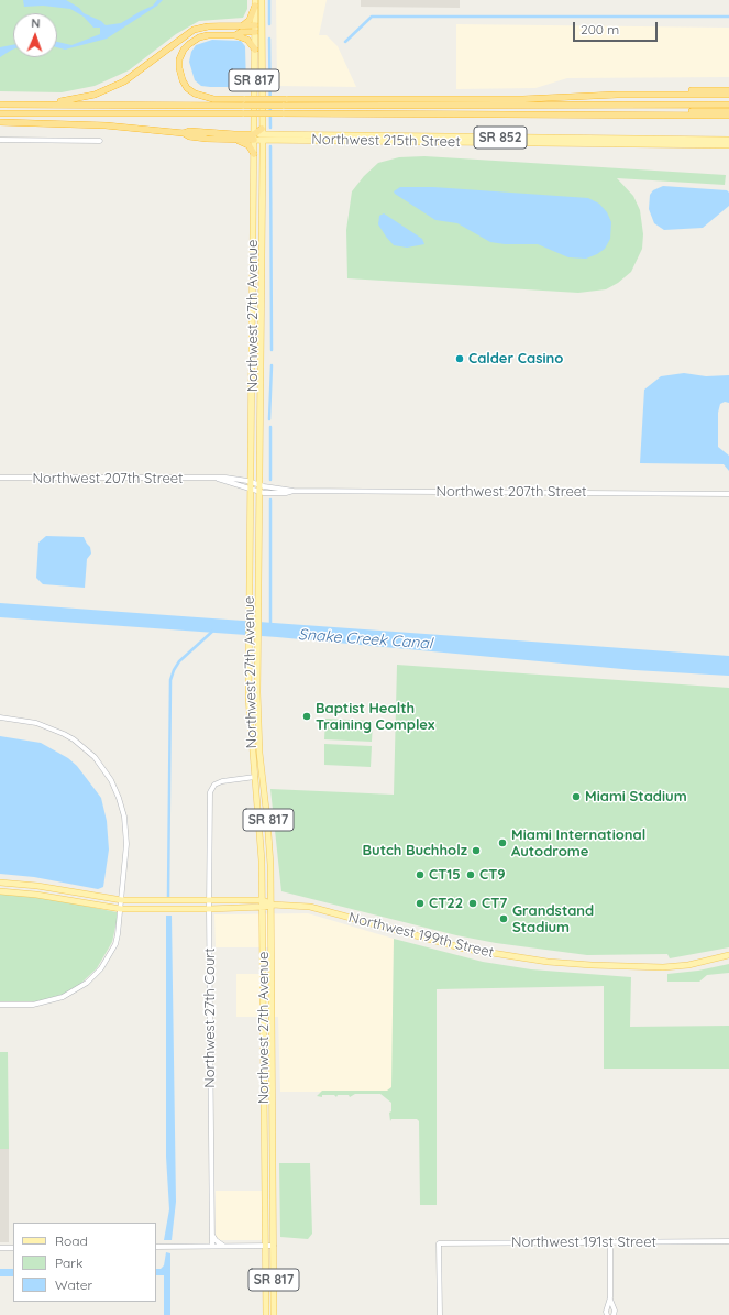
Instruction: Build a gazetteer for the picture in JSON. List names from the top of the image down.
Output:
{
  "streets": {
    "main road": [
      "SR 817",
      "SR 852",
      "Northwest 215th Street",
      "Northwest 27th Avenue",
      "Northwest 199th Street"
    ],
    "street": ["Northwest 207th Street", "Northwest 27th Court", "Northwest 191st Street"]
  },
  "crossings": [
    ["SR 817", "Northwest 215th Street"],
    ["SR 817", "Northwest 27th Avenue"],
    ["Northwest 215th Street", "Northwest 27th Avenue"],
    ["Northwest 27th Avenue", "Northwest 207th Street"],
    ["Northwest 27th Avenue", "Northwest 199th Street"],
    ["Northwest 27th Avenue", "Northwest 27th Court"],
    ["Northwest 199th Street", "Northwest 27th Court"]
  ],
  "water": ["Snake Creek Canal"],
  "places": [
    "Calder Casino",
    "Baptist Health Training Complex",
    "Miami Stadium",
    "Miami International Autodrome",
    "Butch Buchholz",
    "CT15",
    "CT9",
    "CT22",
    "CT7",
    "Grandstand Stadium"
  ],
  "legend": ["Road", "Park", "Water"],
  "scale_bar": "200 m",
  "north": "top"
}
